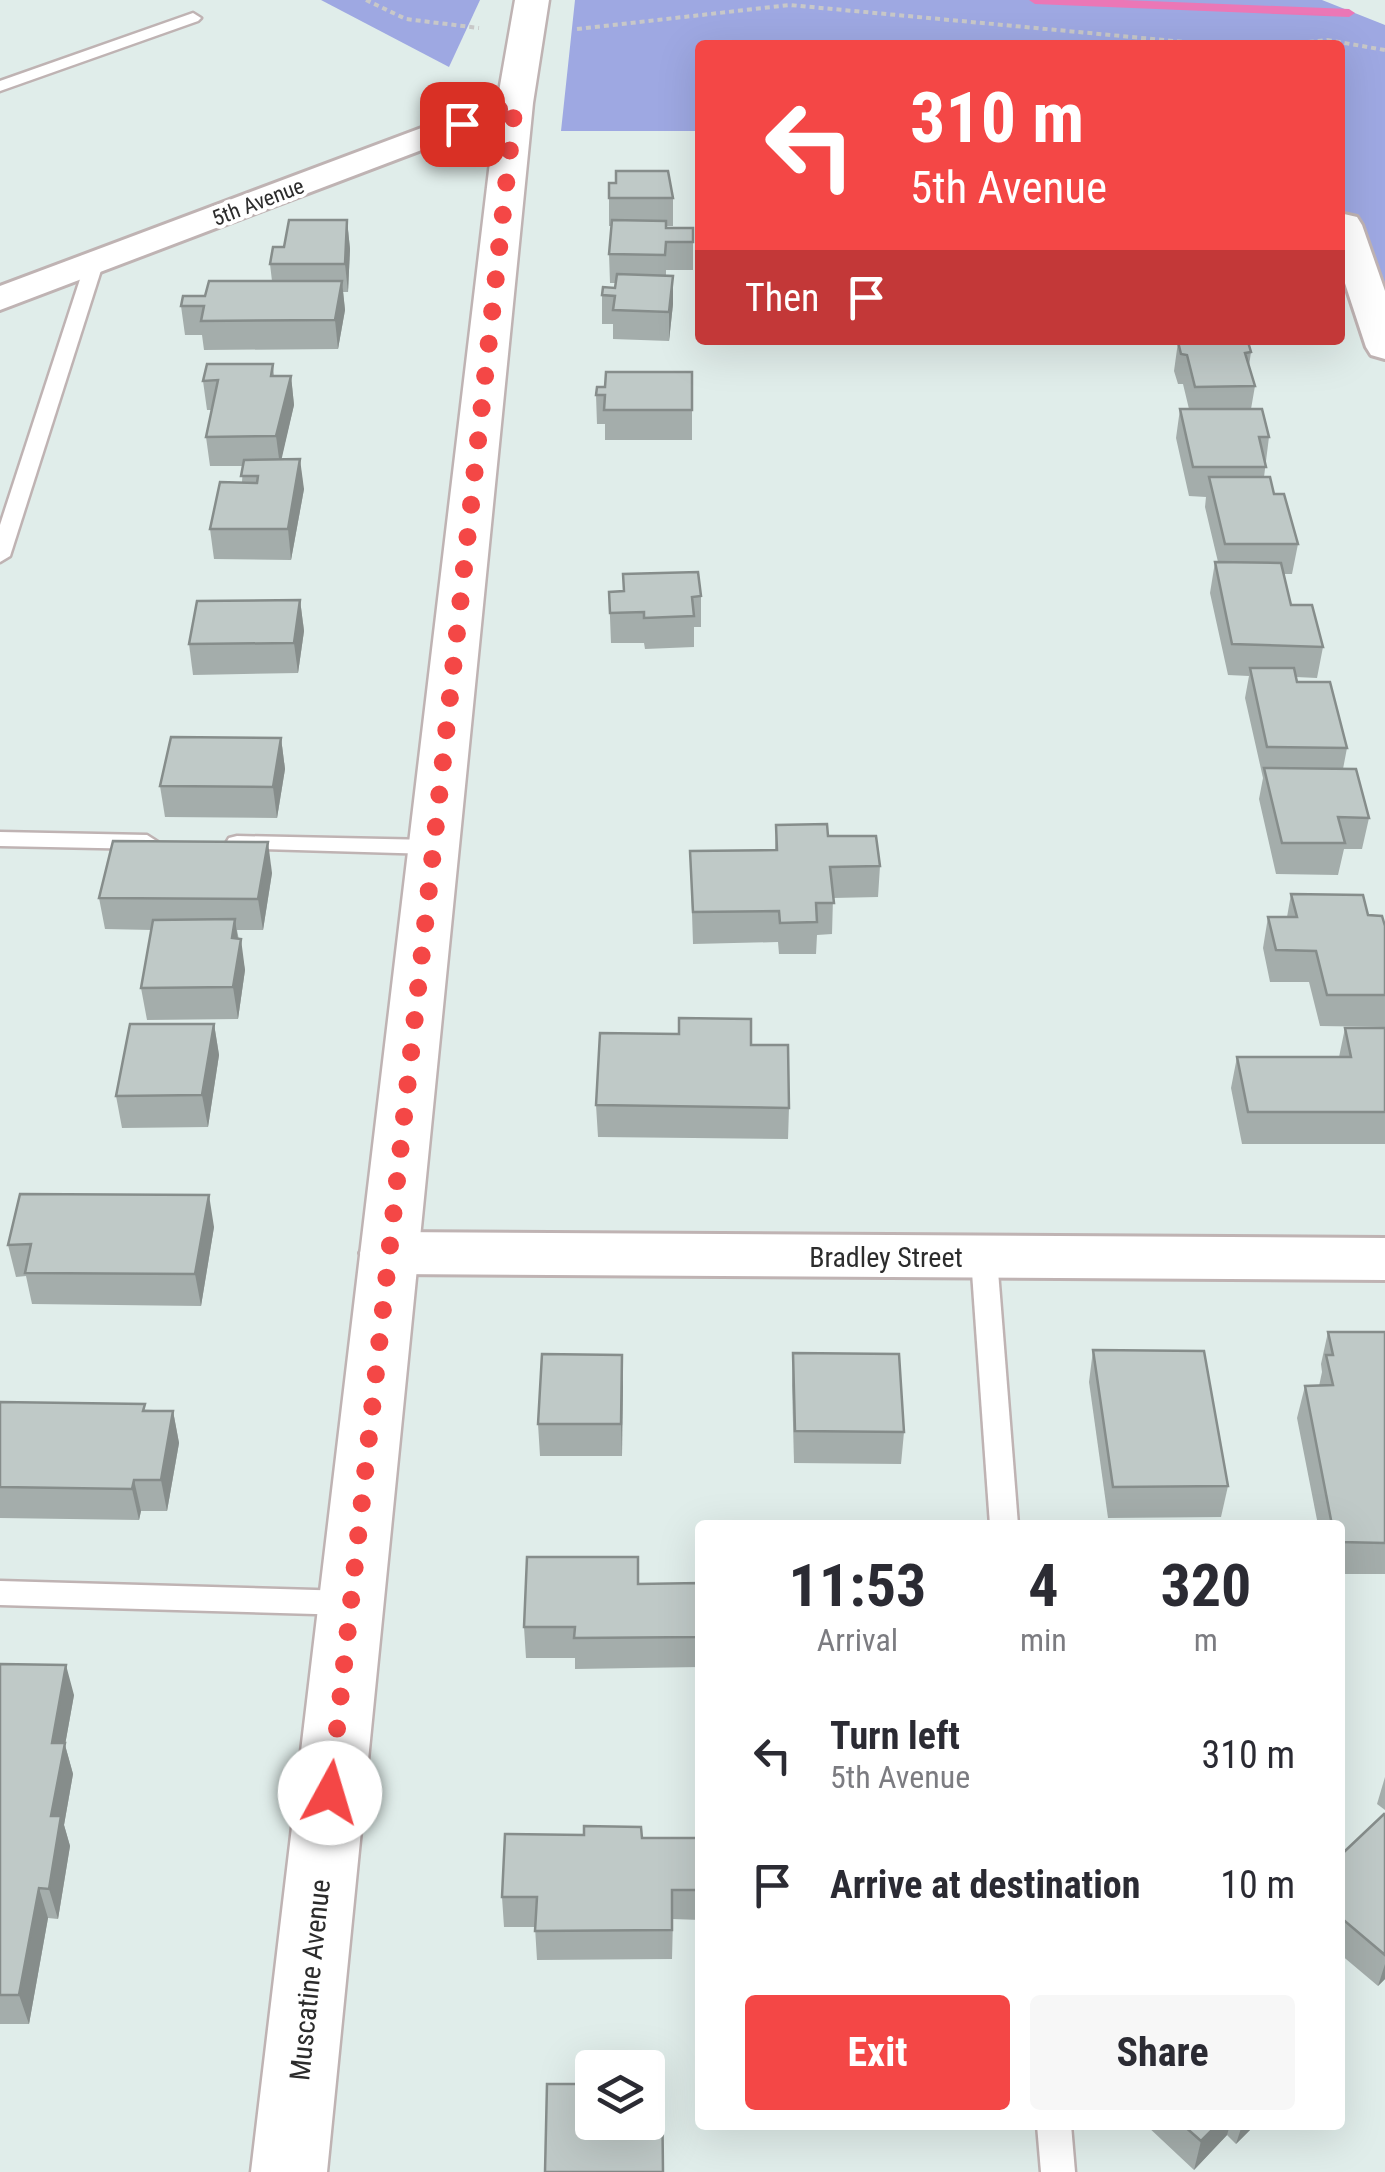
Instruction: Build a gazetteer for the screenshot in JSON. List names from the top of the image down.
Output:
{
  "streets": {
    "main road": ["Muscatine Avenue"],
    "street": ["5th Avenue", "Bradley Street"]
  },
  "crossings": [
    ["5th Avenue", "Muscatine Avenue"],
    ["Bradley Street", "Muscatine Avenue"]
  ],
  "page": {
    "turn": ["310 m", "5th Avenue"],
    "then": "Then",
    "eta": [
      "11:53",
      "Arrival",
      "4",
      "min",
      "320",
      "m"
    ],
    "list": [
      {
        "name": "Turn left",
        "note": "5th Avenue",
        "value": "310 m"
      },
      {
        "name": "Arrive at destination",
        "value": "10 m"
      }
    ],
    "buttons": ["Exit", "Share"]
  }
}
